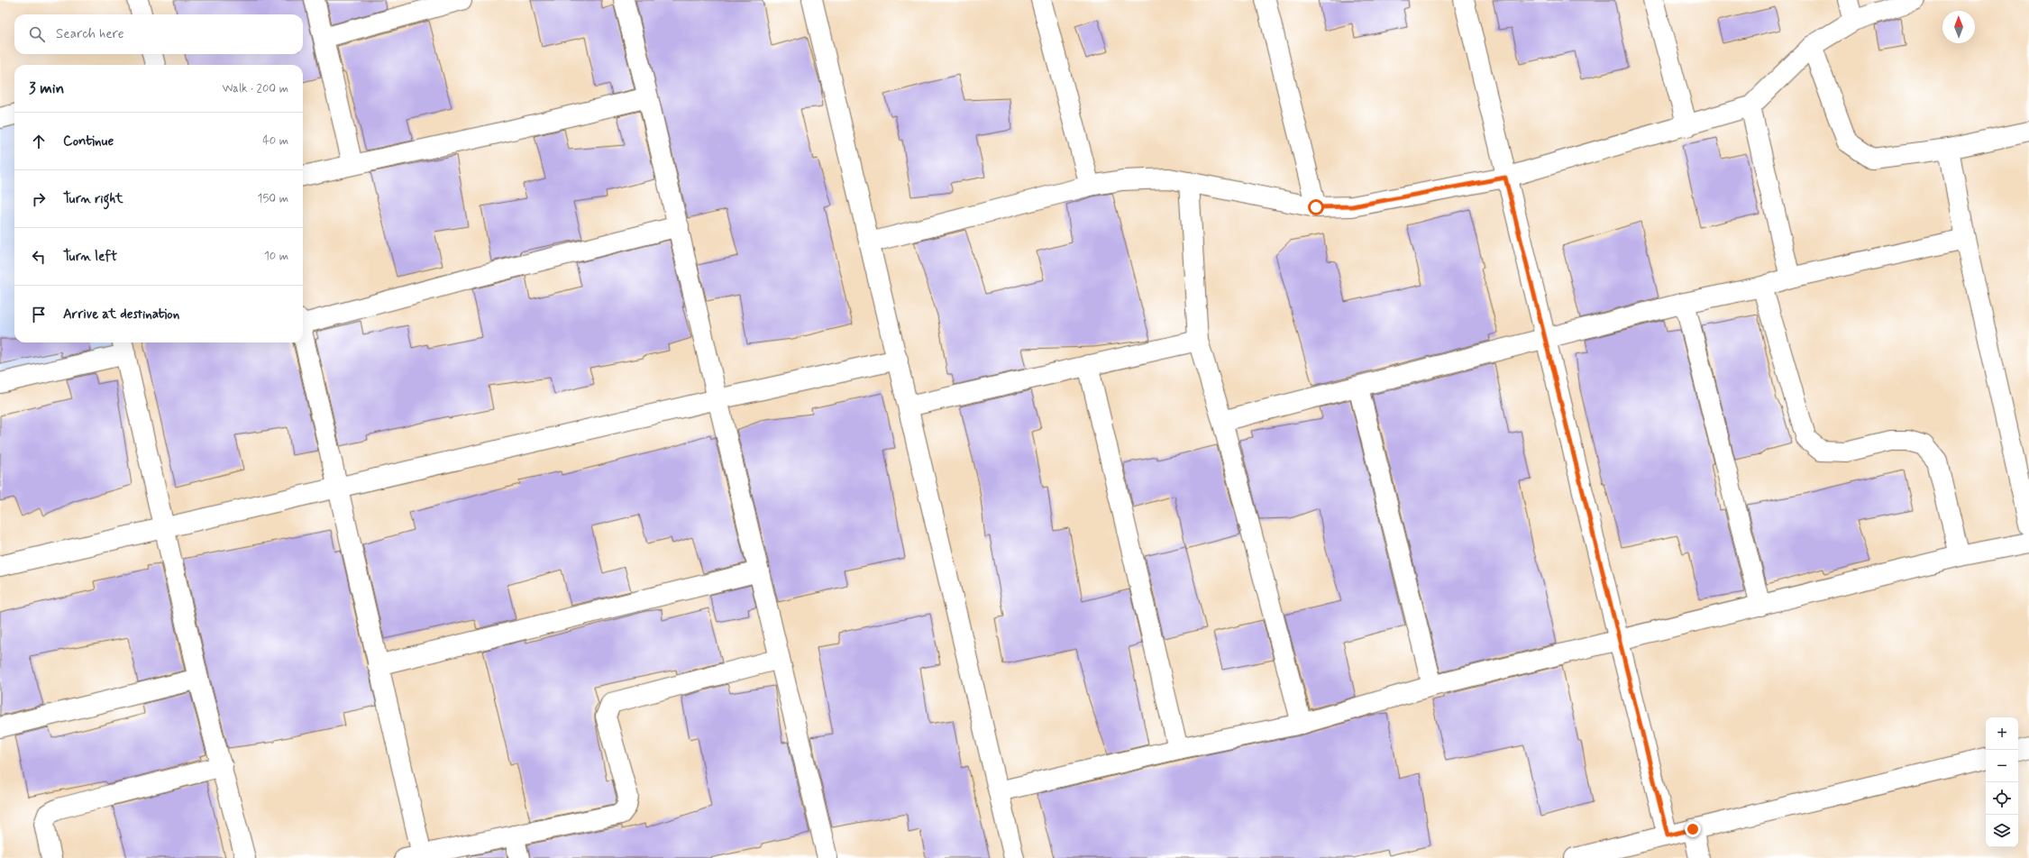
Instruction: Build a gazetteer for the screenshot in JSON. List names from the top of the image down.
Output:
{
  "north": "top",
  "page": {
    "search": "Search here",
    "heading": ["3 min", "Walk · 200 m"],
    "list": [
      ["Continue", "40 m"],
      ["Turn right", "150 m"],
      ["Turn left", "10 m"],
      "Arrive at destination"
    ],
    "map_buttons": ["+", "−"]
  }
}
